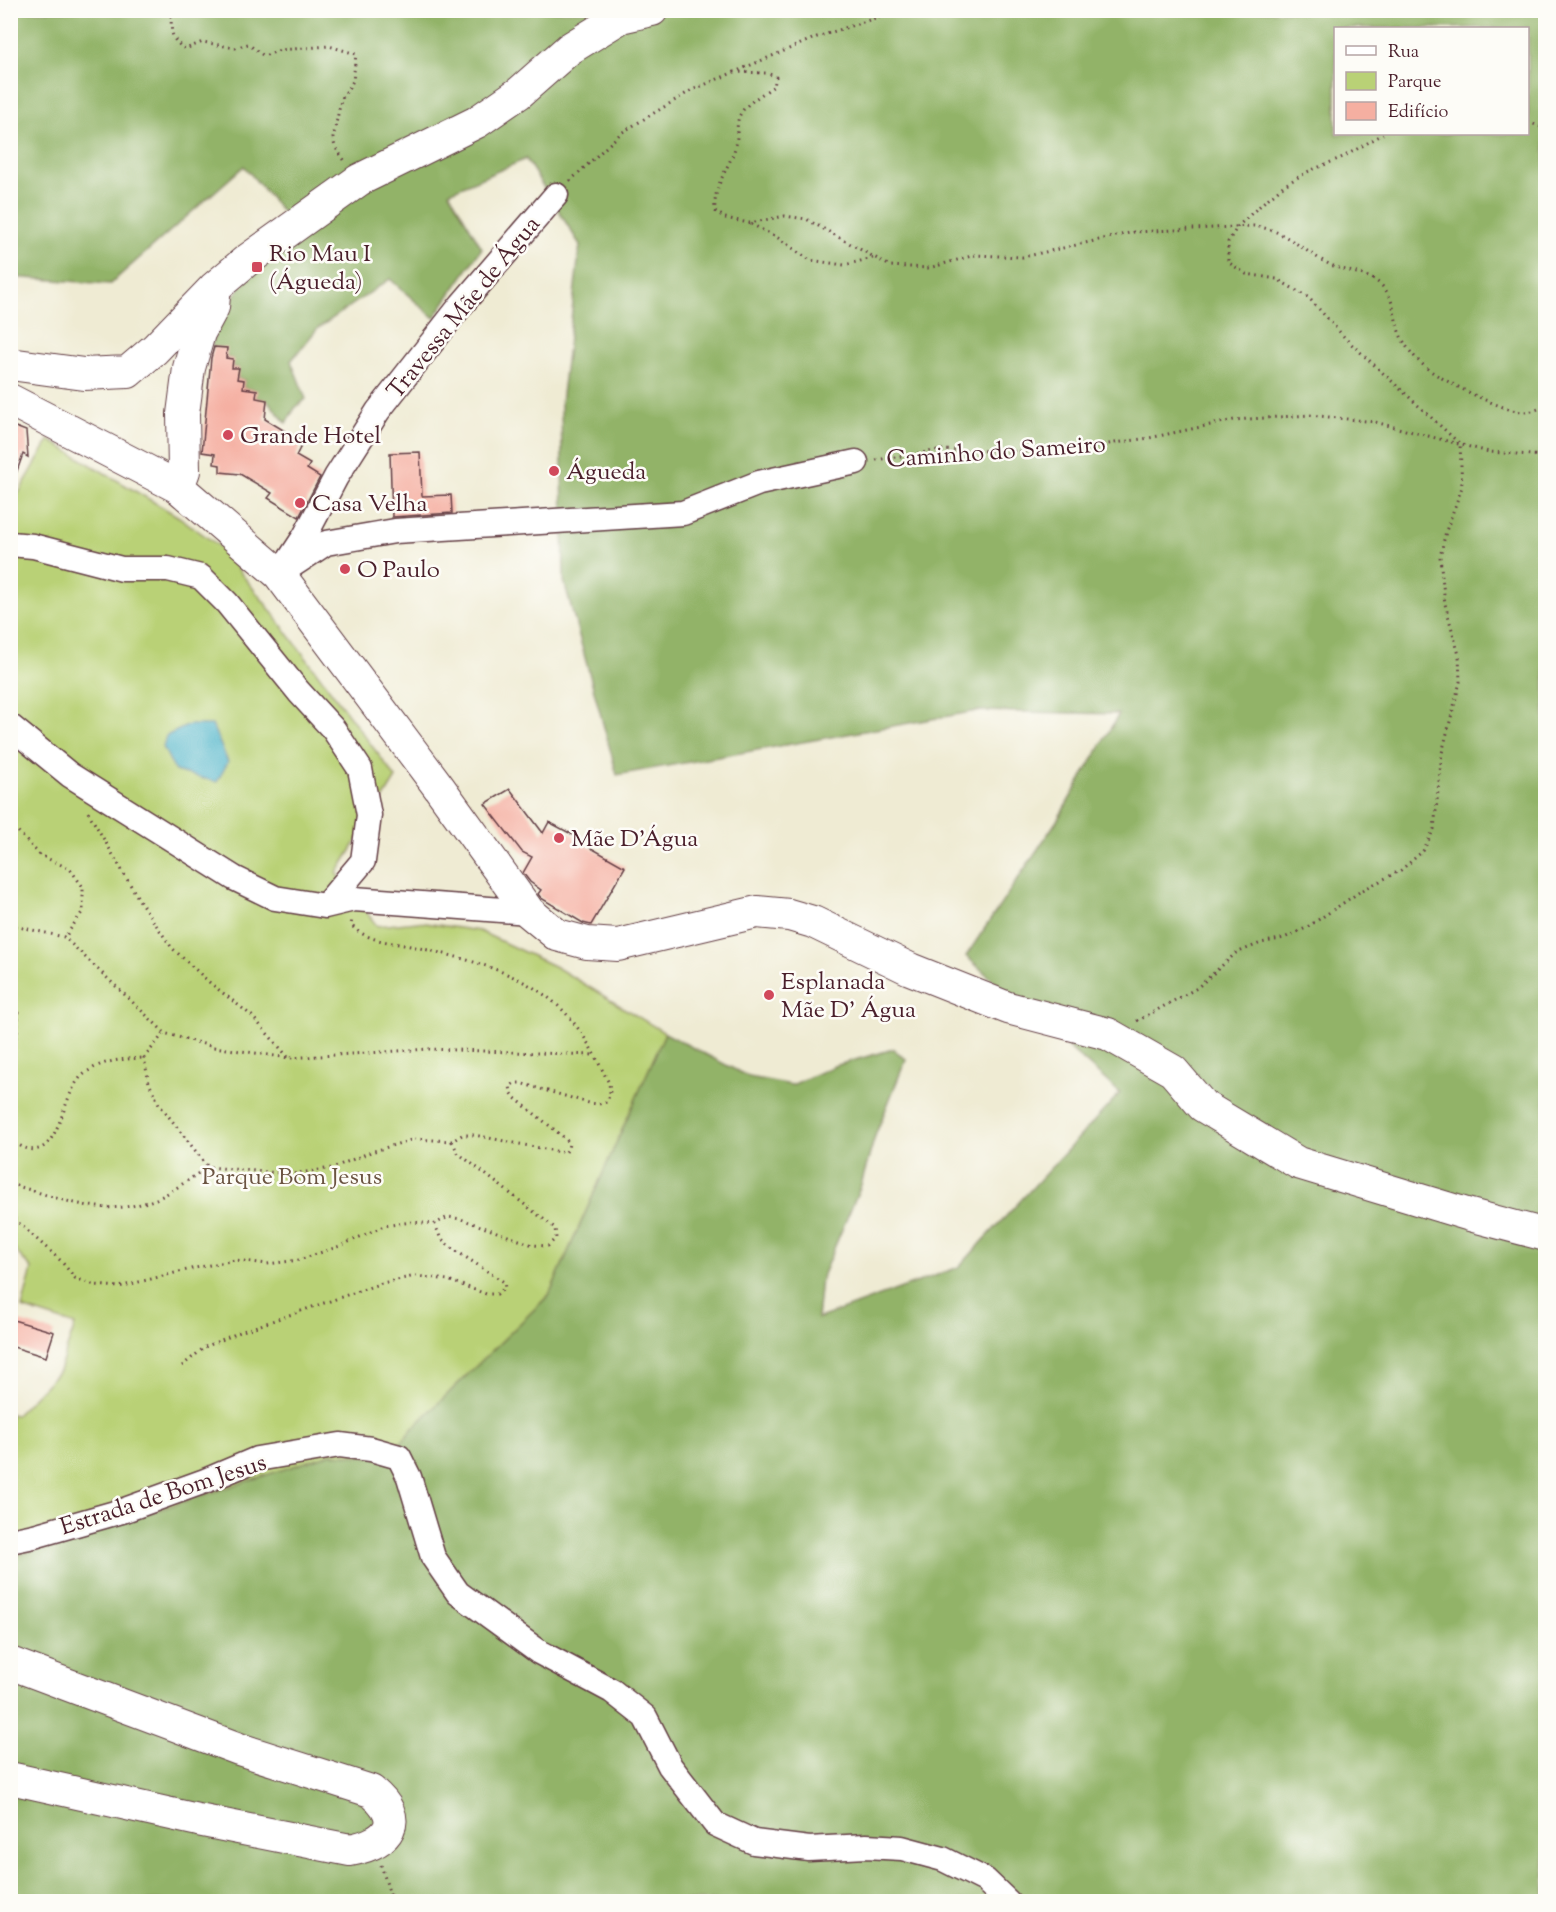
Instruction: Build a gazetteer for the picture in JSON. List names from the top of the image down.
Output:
{
  "streets": {
    "street": ["Travessa Mãe de Água", "Caminho do Sameiro", "Estrada de Bom Jesus"]
  },
  "crossings": [
    ["Travessa Mãe de Água", "Caminho do Sameiro"]
  ],
  "parks": ["Parque Bom Jesus"],
  "places": {
    "transit": ["Rio Mau I (Águeda)"],
    "other": [
      "Grande Hotel",
      "Águeda",
      "Casa Velha",
      "O Paulo",
      "Mãe D'Água",
      "Esplanada Mãe D' Água"
    ]
  },
  "legend": ["Rua", "Parque", "Edifício"]
}
